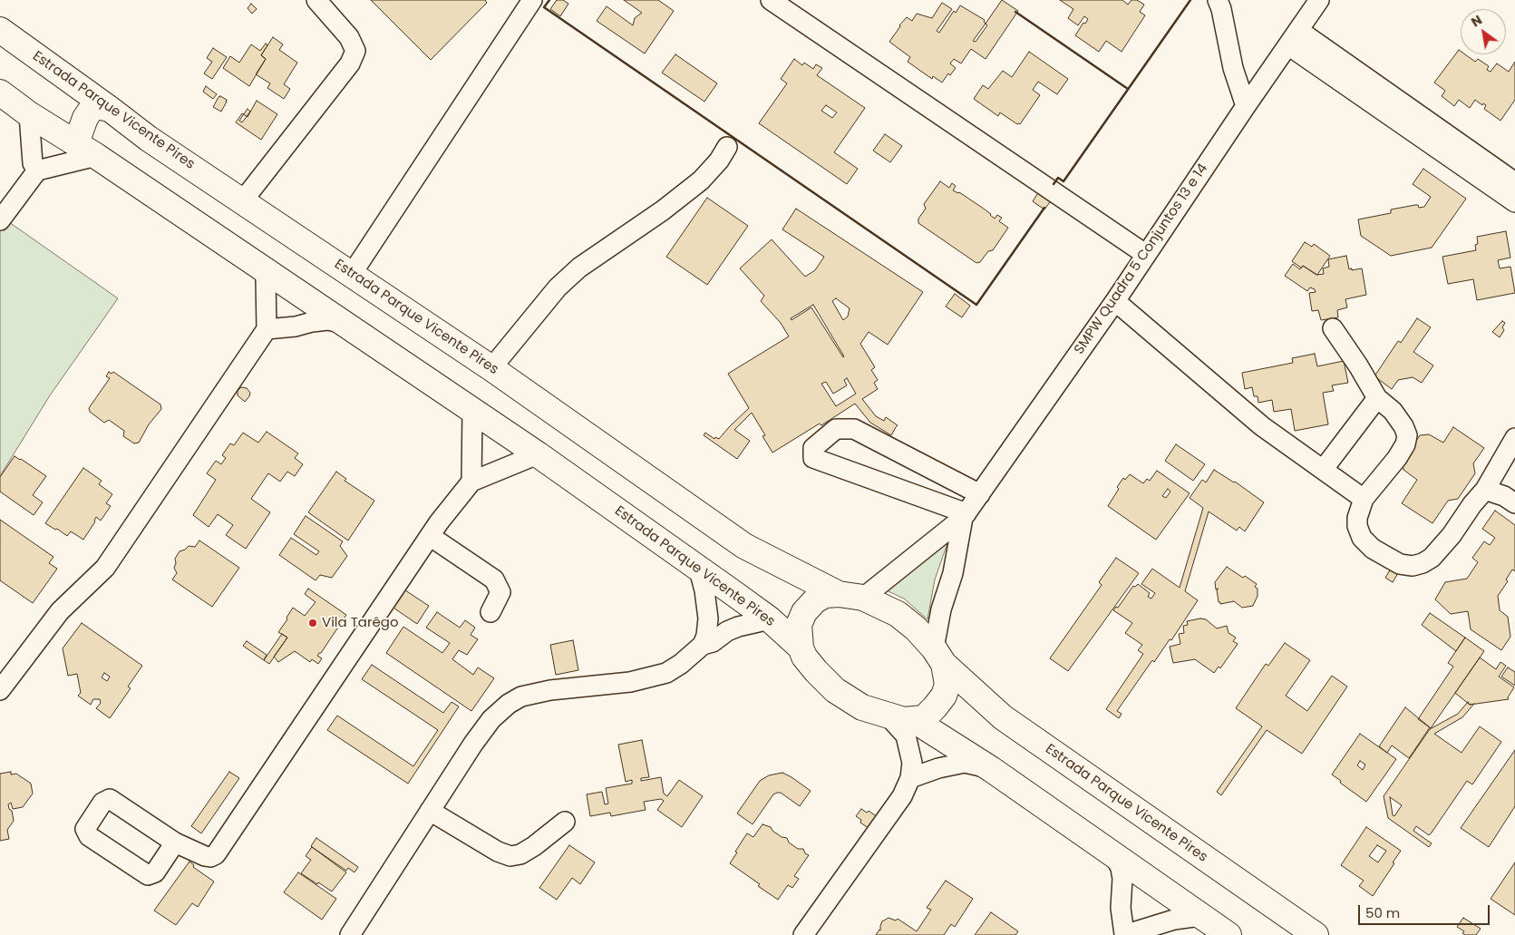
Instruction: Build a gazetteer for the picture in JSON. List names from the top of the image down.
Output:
{
  "streets": {
    "main road": ["Estrada Parque Vicente Pires"],
    "street": ["SMPW Quadra 5 Conjuntos 13 e 14"]
  },
  "crossings": [
    ["Estrada Parque Vicente Pires", "SMPW Quadra 5 Conjuntos 13 e 14"]
  ],
  "places": ["Vila Tarêgo"],
  "scale_bar": "50 m",
  "north": "top left"
}
